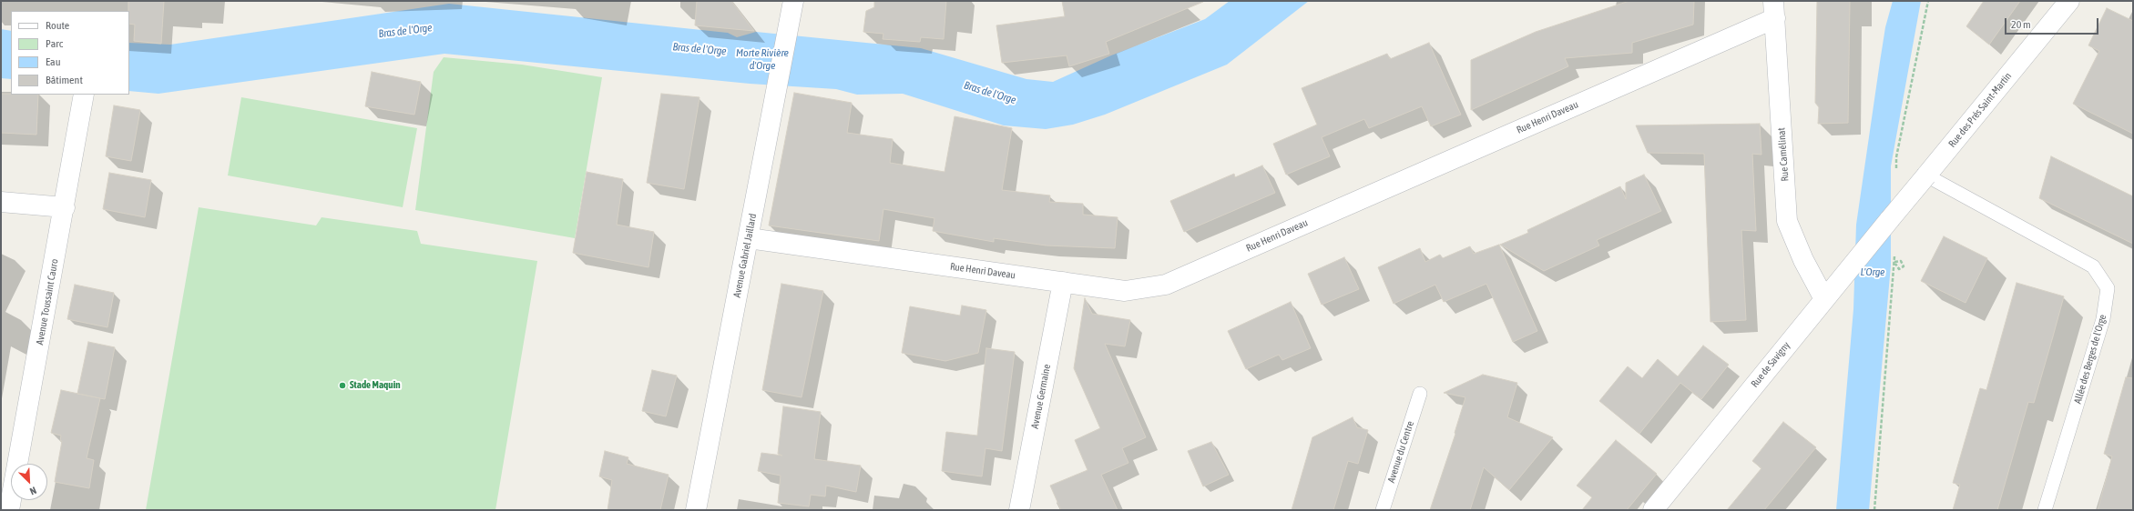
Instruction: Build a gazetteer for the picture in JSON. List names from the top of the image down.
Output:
{
  "streets": {
    "street": [
      "Rue des Prés Saint-Martin",
      "Rue Henri Daveau",
      "Rue Camélinat",
      "Avenue Gabriel Jaillard",
      "Avenue Toussaint Cauro",
      "Rue de Savigny",
      "Avenue Germaine"
    ],
    "lane": ["Allée des Berges de l'Orge", "Avenue du Centre"]
  },
  "crossings": [
    ["Rue des Prés Saint-Martin", "Allée des Berges de l'Orge"],
    ["Rue des Prés Saint-Martin", "Rue de Savigny"],
    ["Rue Henri Daveau", "Rue Camélinat"],
    ["Rue Henri Daveau", "Avenue Gabriel Jaillard"],
    ["Rue Henri Daveau", "Avenue Germaine"],
    ["Rue Camélinat", "Rue de Savigny"]
  ],
  "water": ["Bras de l'Orge", "Morte Rivière d'Orge", "L'Orge"],
  "places": ["Stade Maquin"],
  "legend": [
    "Route",
    "Parc",
    "Eau",
    "Bâtiment"
  ],
  "scale_bar": "20 m",
  "north": "bottom right"
}
